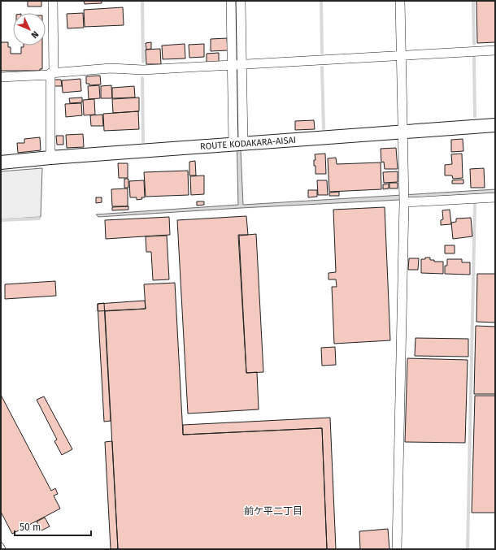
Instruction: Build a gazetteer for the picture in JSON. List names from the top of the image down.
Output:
{
  "streets": {
    "main road": ["ROUTE KODAKARA-AISAI"]
  },
  "districts": ["前ケ平二丁目"],
  "scale_bar": "50 m",
  "north": "bottom right"
}
